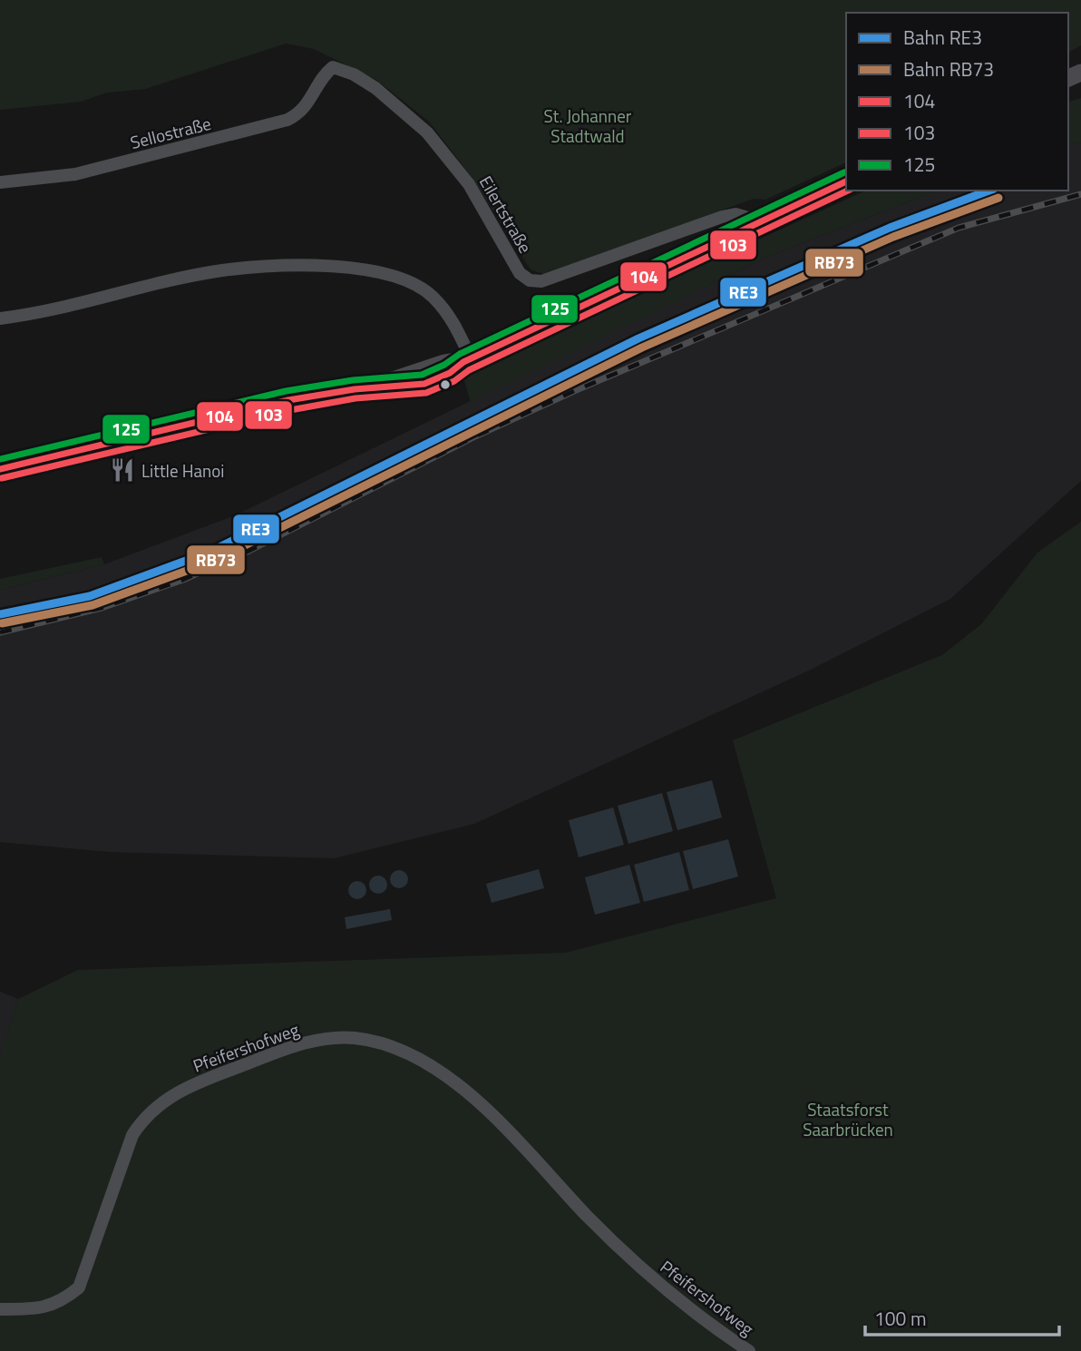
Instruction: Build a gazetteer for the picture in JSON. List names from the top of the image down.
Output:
{
  "streets": {
    "street": ["Sellostraße", "Eilertstraße", "Pfeifershofweg"]
  },
  "crossings": [
    ["Sellostraße", "Eilertstraße"]
  ],
  "parks": ["St. Johanner Stadtwald", "Staatsforst Saarbrücken"],
  "places": {
    "restaurant": ["Little Hanoi"]
  },
  "lines": [
    "transit line 125",
    "transit line 104",
    "rail line RE3",
    "transit line 103",
    "rail line RB73"
  ],
  "legend": [
    "Bahn RE3",
    "Bahn RB73",
    "104",
    "103",
    "125"
  ],
  "scale_bar": "100 m"
}
